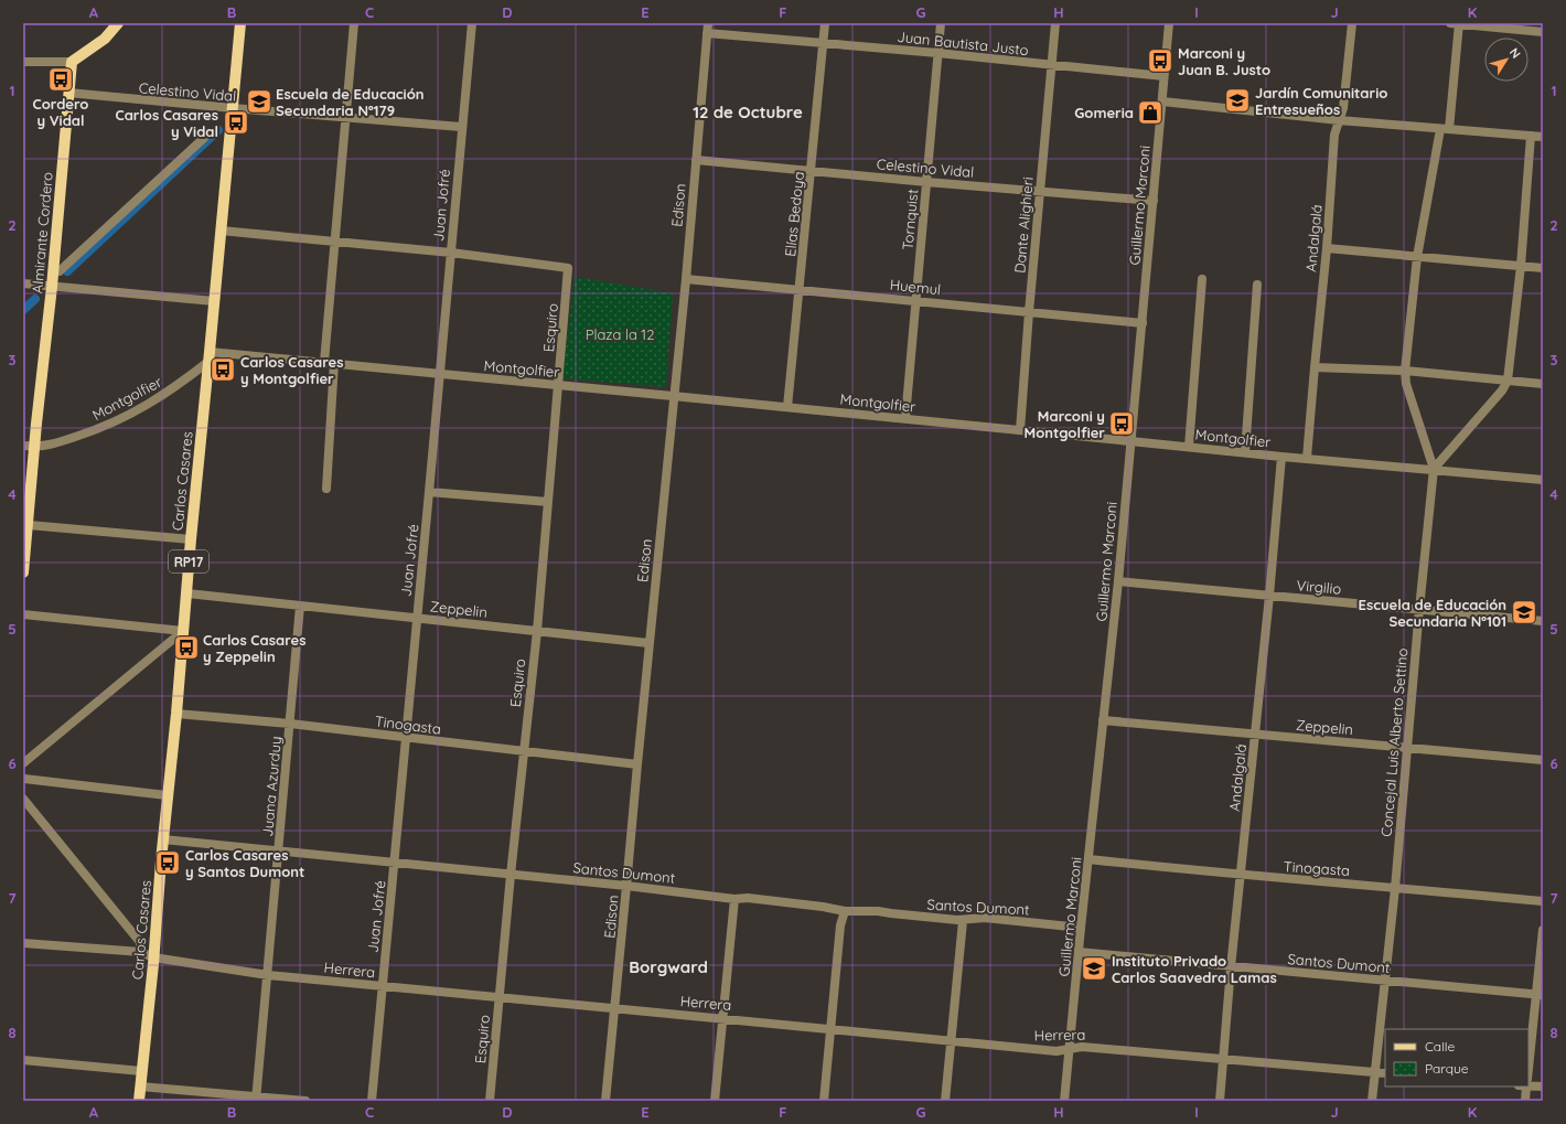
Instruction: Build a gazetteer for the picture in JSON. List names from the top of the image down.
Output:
{
  "streets": {
    "main road": ["Almirante Cordero", "Carlos Casares", "RP17"],
    "street": [
      "Juan Bautista Justo",
      "Celestino Vidal",
      "Juan Jofré",
      "Edison",
      "Guillermo Marconi",
      "Elías Bedoya",
      "Tornquist",
      "Dante Alighieri",
      "Andalgalá",
      "Huemul",
      "Esquiro",
      "Montgolfier",
      "Virgilio",
      "Zeppelin",
      "Tinogasta",
      "Concejal Luis Alberto Settino",
      "Juana Azurduy",
      "Santos Dumont",
      "Herrera"
    ]
  },
  "crossings": [
    ["Juan Bautista Justo", "Edison"],
    ["Juan Bautista Justo", "Guillermo Marconi"],
    ["Juan Bautista Justo", "Elías Bedoya"],
    ["Juan Bautista Justo", "Tornquist"],
    ["Juan Bautista Justo", "Dante Alighieri"],
    ["Celestino Vidal", "Juan Jofré"],
    ["Celestino Vidal", "Edison"],
    ["Celestino Vidal", "Guillermo Marconi"],
    ["Celestino Vidal", "Elías Bedoya"],
    ["Celestino Vidal", "Tornquist"],
    ["Celestino Vidal", "Dante Alighieri"],
    ["Celestino Vidal", "Almirante Cordero"],
    ["Celestino Vidal", "Carlos Casares"],
    ["Juan Jofré", "Esquiro"],
    ["Juan Jofré", "Montgolfier"],
    ["Juan Jofré", "Zeppelin"],
    ["Juan Jofré", "Tinogasta"],
    ["Juan Jofré", "Santos Dumont"],
    ["Juan Jofré", "Herrera"],
    ["Edison", "Huemul"],
    ["Edison", "Montgolfier"],
    ["Edison", "Zeppelin"],
    ["Edison", "Tinogasta"],
    ["Edison", "Santos Dumont"],
    ["Edison", "Herrera"],
    ["Guillermo Marconi", "Huemul"],
    ["Guillermo Marconi", "Montgolfier"],
    ["Guillermo Marconi", "Virgilio"],
    ["Guillermo Marconi", "Zeppelin"],
    ["Guillermo Marconi", "Tinogasta"],
    ["Guillermo Marconi", "Santos Dumont"],
    ["Guillermo Marconi", "Herrera"],
    ["Elías Bedoya", "Huemul"],
    ["Elías Bedoya", "Montgolfier"],
    ["Tornquist", "Huemul"],
    ["Tornquist", "Montgolfier"],
    ["Dante Alighieri", "Huemul"],
    ["Dante Alighieri", "Montgolfier"],
    ["Almirante Cordero", "Montgolfier"],
    ["Andalgalá", "Montgolfier"],
    ["Andalgalá", "Virgilio"],
    ["Andalgalá", "Zeppelin"],
    ["Andalgalá", "Tinogasta"],
    ["Andalgalá", "Santos Dumont"],
    ["Andalgalá", "Herrera"],
    ["Esquiro", "Montgolfier"],
    ["Esquiro", "Zeppelin"],
    ["Esquiro", "Tinogasta"],
    ["Esquiro", "Santos Dumont"],
    ["Esquiro", "Herrera"],
    ["Montgolfier", "Carlos Casares"],
    ["Montgolfier", "Concejal Luis Alberto Settino"],
    ["Carlos Casares", "Zeppelin"],
    ["Carlos Casares", "Tinogasta"],
    ["Carlos Casares", "Santos Dumont"],
    ["Carlos Casares", "Herrera"],
    ["Virgilio", "Concejal Luis Alberto Settino"],
    ["Zeppelin", "Concejal Luis Alberto Settino"],
    ["Zeppelin", "Juana Azurduy"],
    ["Tinogasta", "Concejal Luis Alberto Settino"],
    ["Tinogasta", "Juana Azurduy"],
    ["Concejal Luis Alberto Settino", "Santos Dumont"],
    ["Concejal Luis Alberto Settino", "Herrera"],
    ["Juana Azurduy", "Santos Dumont"],
    ["Juana Azurduy", "Herrera"]
  ],
  "districts": ["12 de Octubre", "Borgward"],
  "parks": ["Plaza la 12"],
  "places": {
    "bus stop": [
      "Marconi y Juan B. Justo",
      "Cordero y Vidal",
      "Carlos Casares y Vidal",
      "Carlos Casares y Montgolfier",
      "Marconi y Montgolfier",
      "Carlos Casares y Zeppelin",
      "Carlos Casares y Santos Dumont"
    ],
    "school or university": [
      "Jardín Comunitario Entresueños",
      "Escuela de Educación Secundaria Nº179",
      "Escuela de Educación Secundaria Nº101",
      "Instituto Privado Carlos Saavedra Lamas"
    ],
    "shop": ["Gomeria"]
  },
  "legend": ["Calle", "Parque"],
  "north": "top right",
  "grid": {
    "columns": [
      "A",
      "B",
      "C",
      "D",
      "E",
      "F",
      "G",
      "H",
      "I",
      "J",
      "K"
    ],
    "rows": [
      "1",
      "2",
      "3",
      "4",
      "5",
      "6",
      "7",
      "8"
    ]
  }
}
